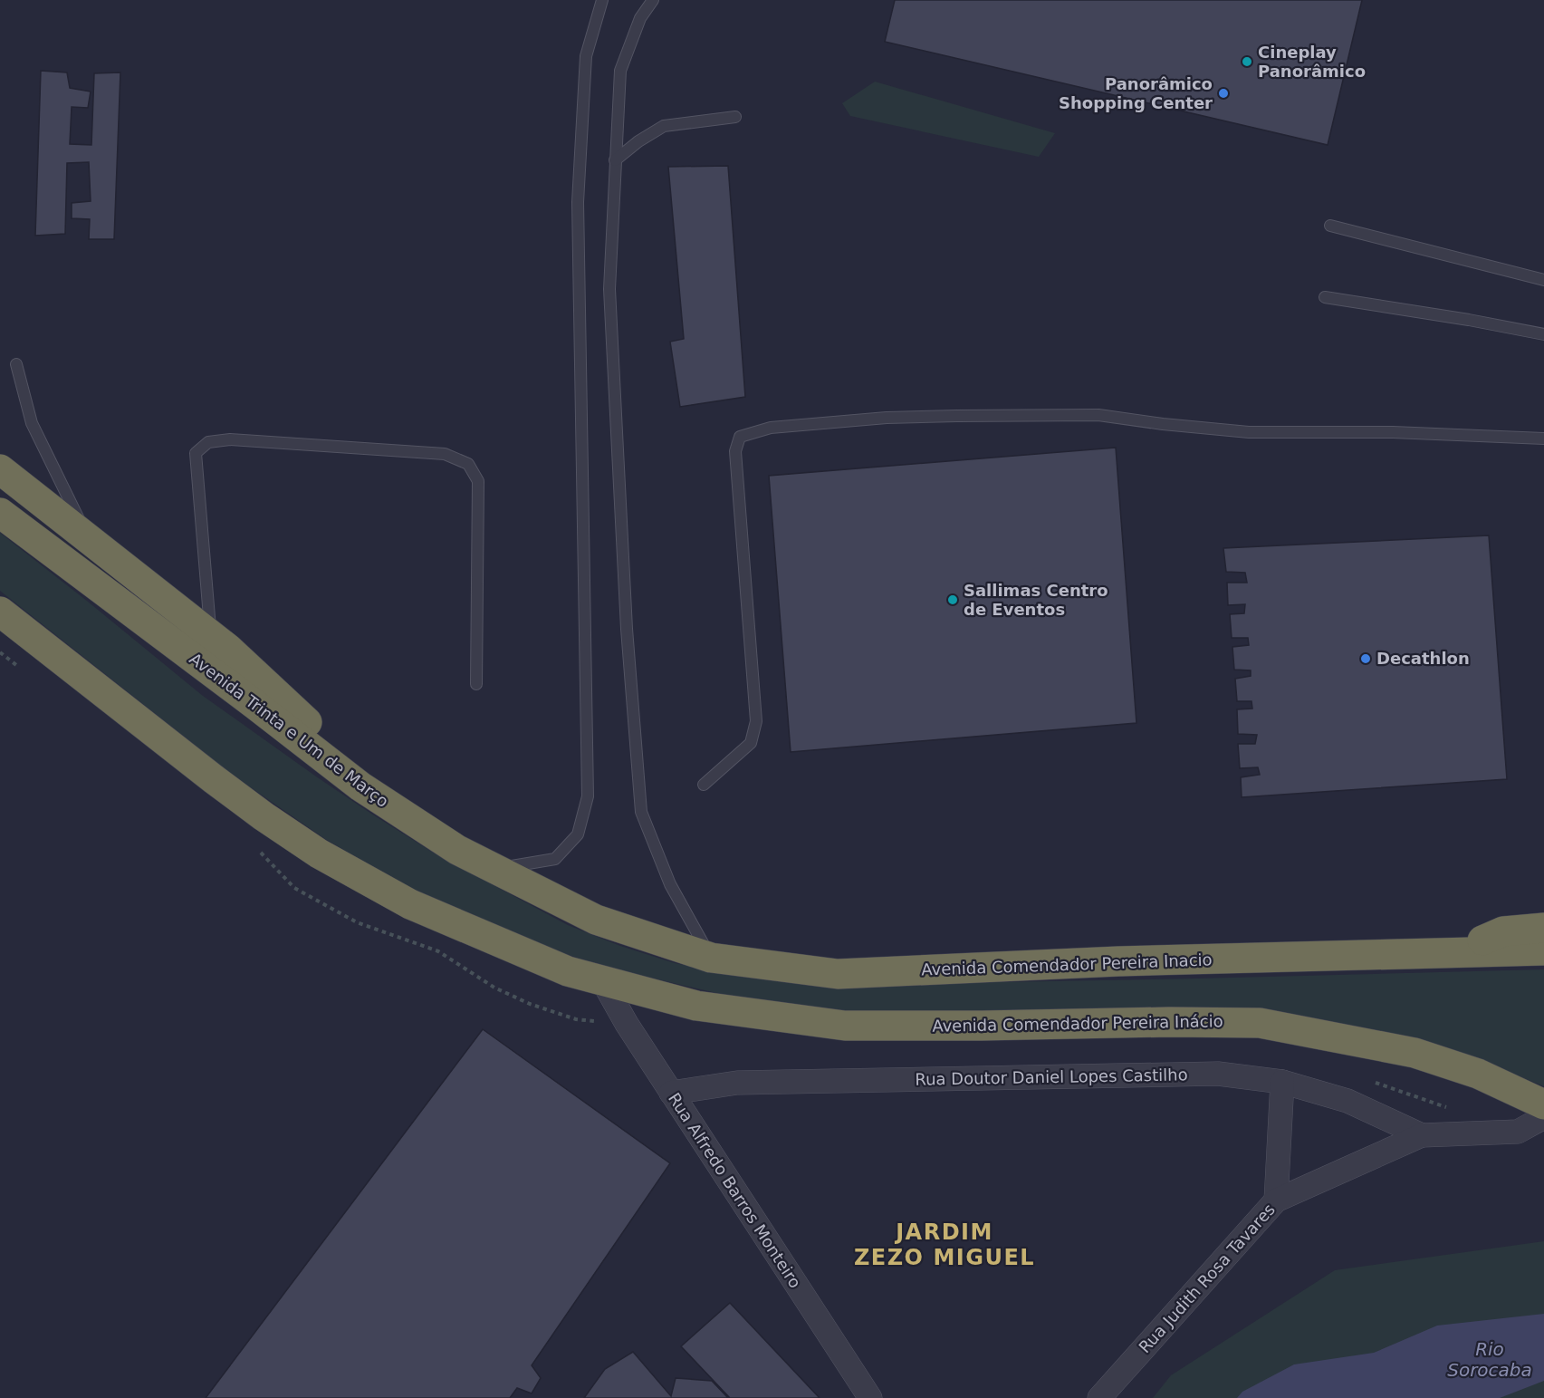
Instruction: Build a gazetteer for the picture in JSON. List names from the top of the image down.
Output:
{
  "streets": {
    "highway": ["Avenida Trinta e Um de Março", "Avenida Comendador Pereira Inacio", "Avenida Comendador Pereira Inácio"],
    "street": ["Rua Doutor Daniel Lopes Castilho", "Rua Alfredo Barros Monteiro", "Rua Judith Rosa Tavares"]
  },
  "crossings": [
    ["Avenida Trinta e Um de Março", "Avenida Comendador Pereira Inacio"],
    ["Avenida Comendador Pereira Inácio", "Rua Alfredo Barros Monteiro"],
    ["Rua Doutor Daniel Lopes Castilho", "Rua Alfredo Barros Monteiro"],
    ["Rua Doutor Daniel Lopes Castilho", "Rua Judith Rosa Tavares"]
  ],
  "districts": ["JARDIM ZEZO MIGUEL"],
  "water": ["Rio Sorocaba"],
  "places": [
    "Cineplay Panorâmico",
    "Panorâmico Shopping Center",
    "Sallimas Centro de Eventos",
    "Decathlon"
  ]
}
